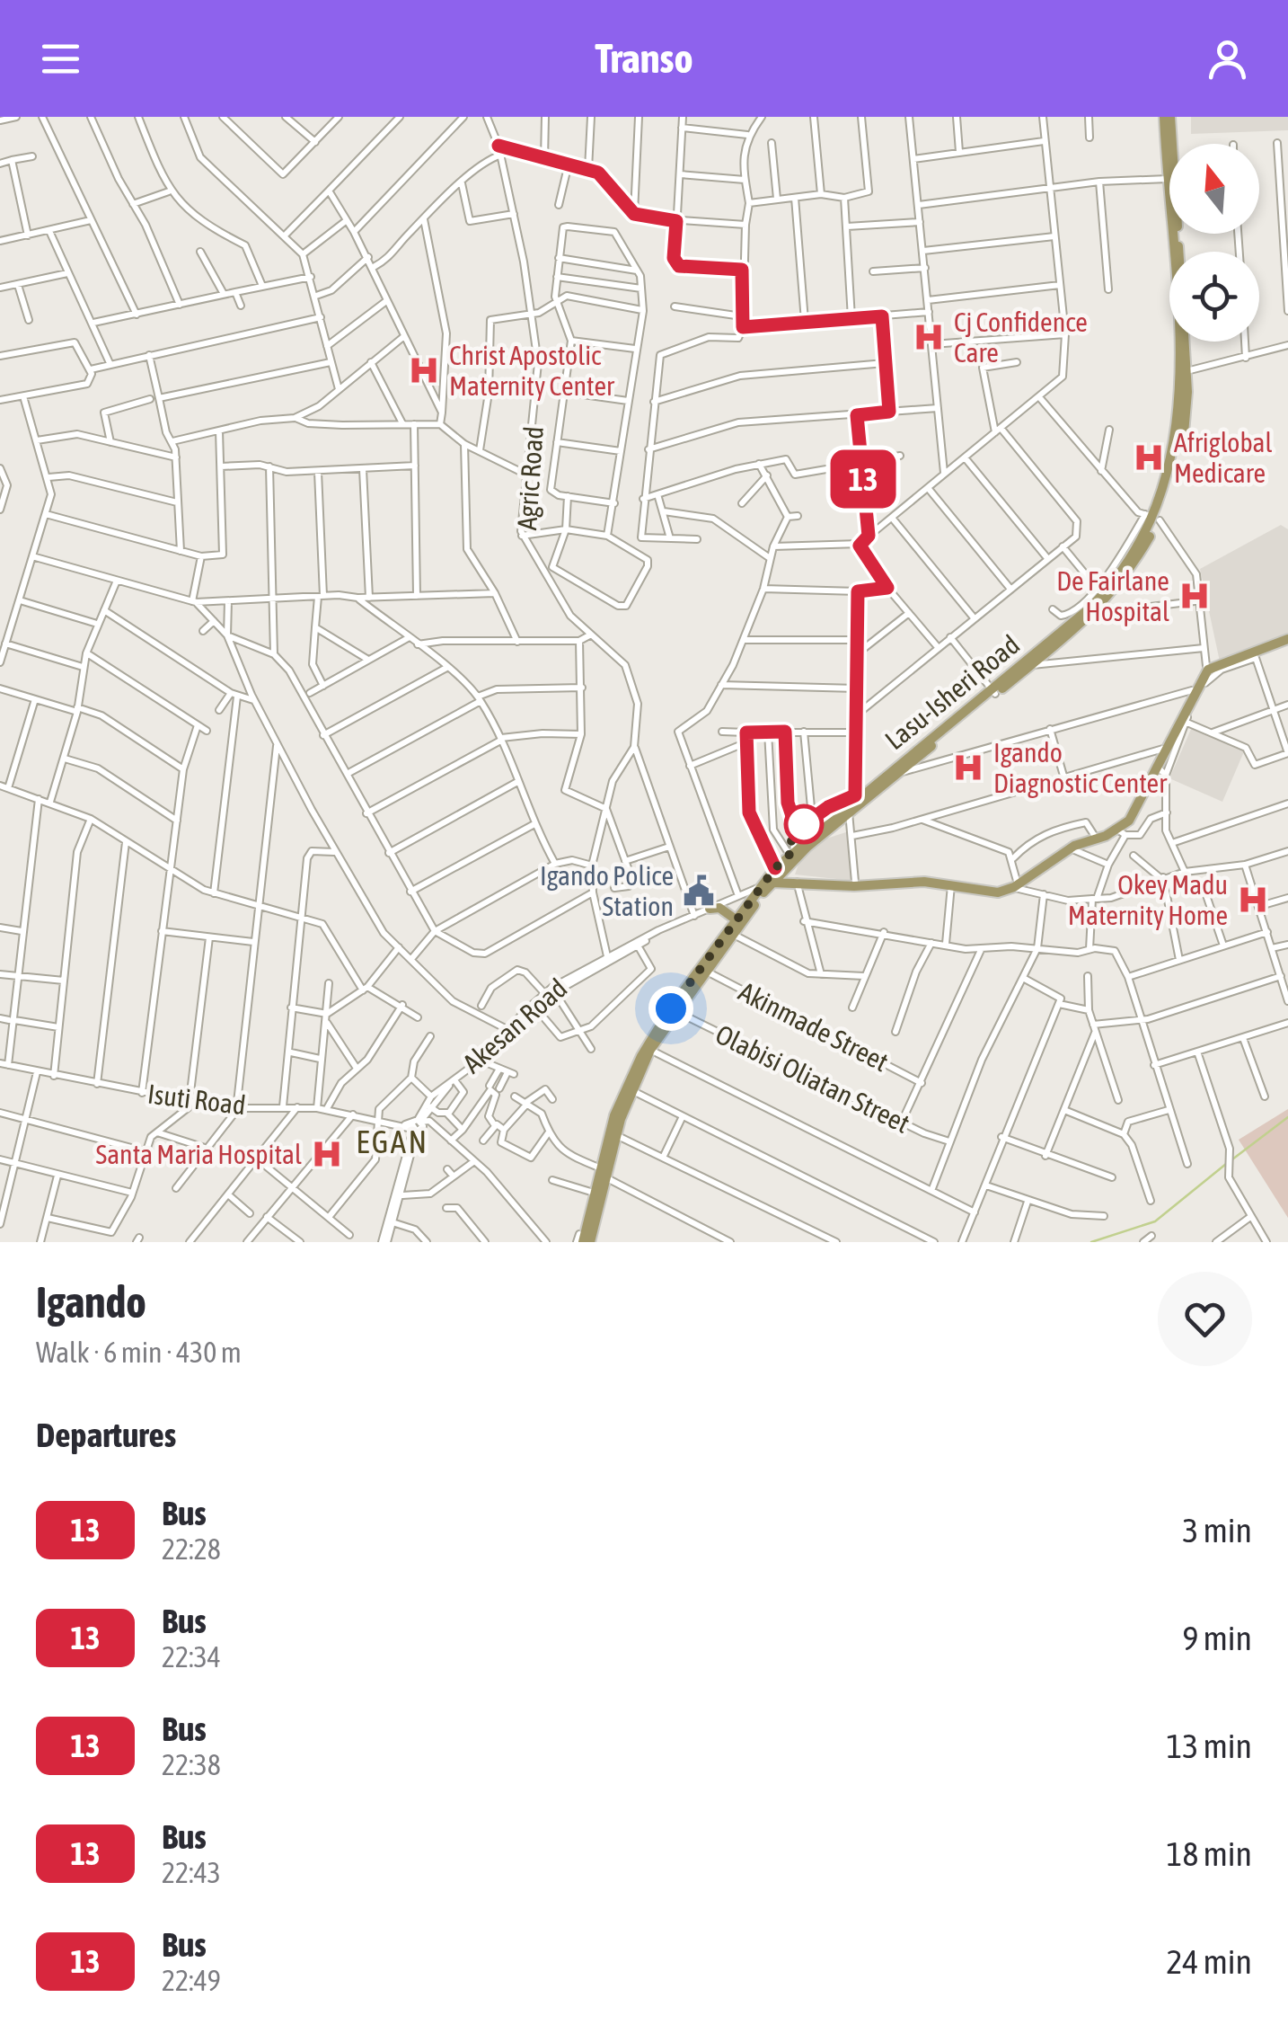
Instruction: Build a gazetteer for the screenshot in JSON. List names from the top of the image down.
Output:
{
  "streets": {
    "main road": ["Lasu-Isheri Road"],
    "street": [
      "Agric Road",
      "Akesan Road",
      "Akinmade Street",
      "Olabisi Oliatan Street",
      "Isuti Road"
    ]
  },
  "crossings": [
    ["Agric Road", "Akesan Road"],
    ["Lasu-Isheri Road", "Akesan Road"],
    ["Lasu-Isheri Road", "Akinmade Street"],
    ["Lasu-Isheri Road", "Olabisi Oliatan Street"],
    ["Akesan Road", "Isuti Road"]
  ],
  "districts": ["EGAN"],
  "places": {
    "hospital": [
      "Cj Confidence Care",
      "Christ Apostolic Maternity Center",
      "Afriglobal Medicare",
      "De Fairlane Hospital",
      "Igando Diagnostic Center",
      "Okey Madu Maternity Home",
      "Santa Maria Hospital"
    ],
    "public building": ["Igando Police Station"]
  },
  "lines": ["bus line 13"],
  "north": "top",
  "page": {
    "header": "Transo",
    "on_map": "13",
    "heading": [
      ["Igando", "Walk · 6 min · 430 m"],
      "Departures"
    ],
    "list": [
      {
        "mark": "13",
        "name": "Bus",
        "note": "22:28",
        "value": "3 min"
      },
      {
        "mark": "13",
        "name": "Bus",
        "note": "22:34",
        "value": "9 min"
      },
      {
        "mark": "13",
        "name": "Bus",
        "note": "22:38",
        "value": "13 min"
      },
      {
        "mark": "13",
        "name": "Bus",
        "note": "22:43",
        "value": "18 min"
      },
      {
        "mark": "13",
        "name": "Bus",
        "note": "22:49",
        "value": "24 min"
      }
    ]
  }
}
